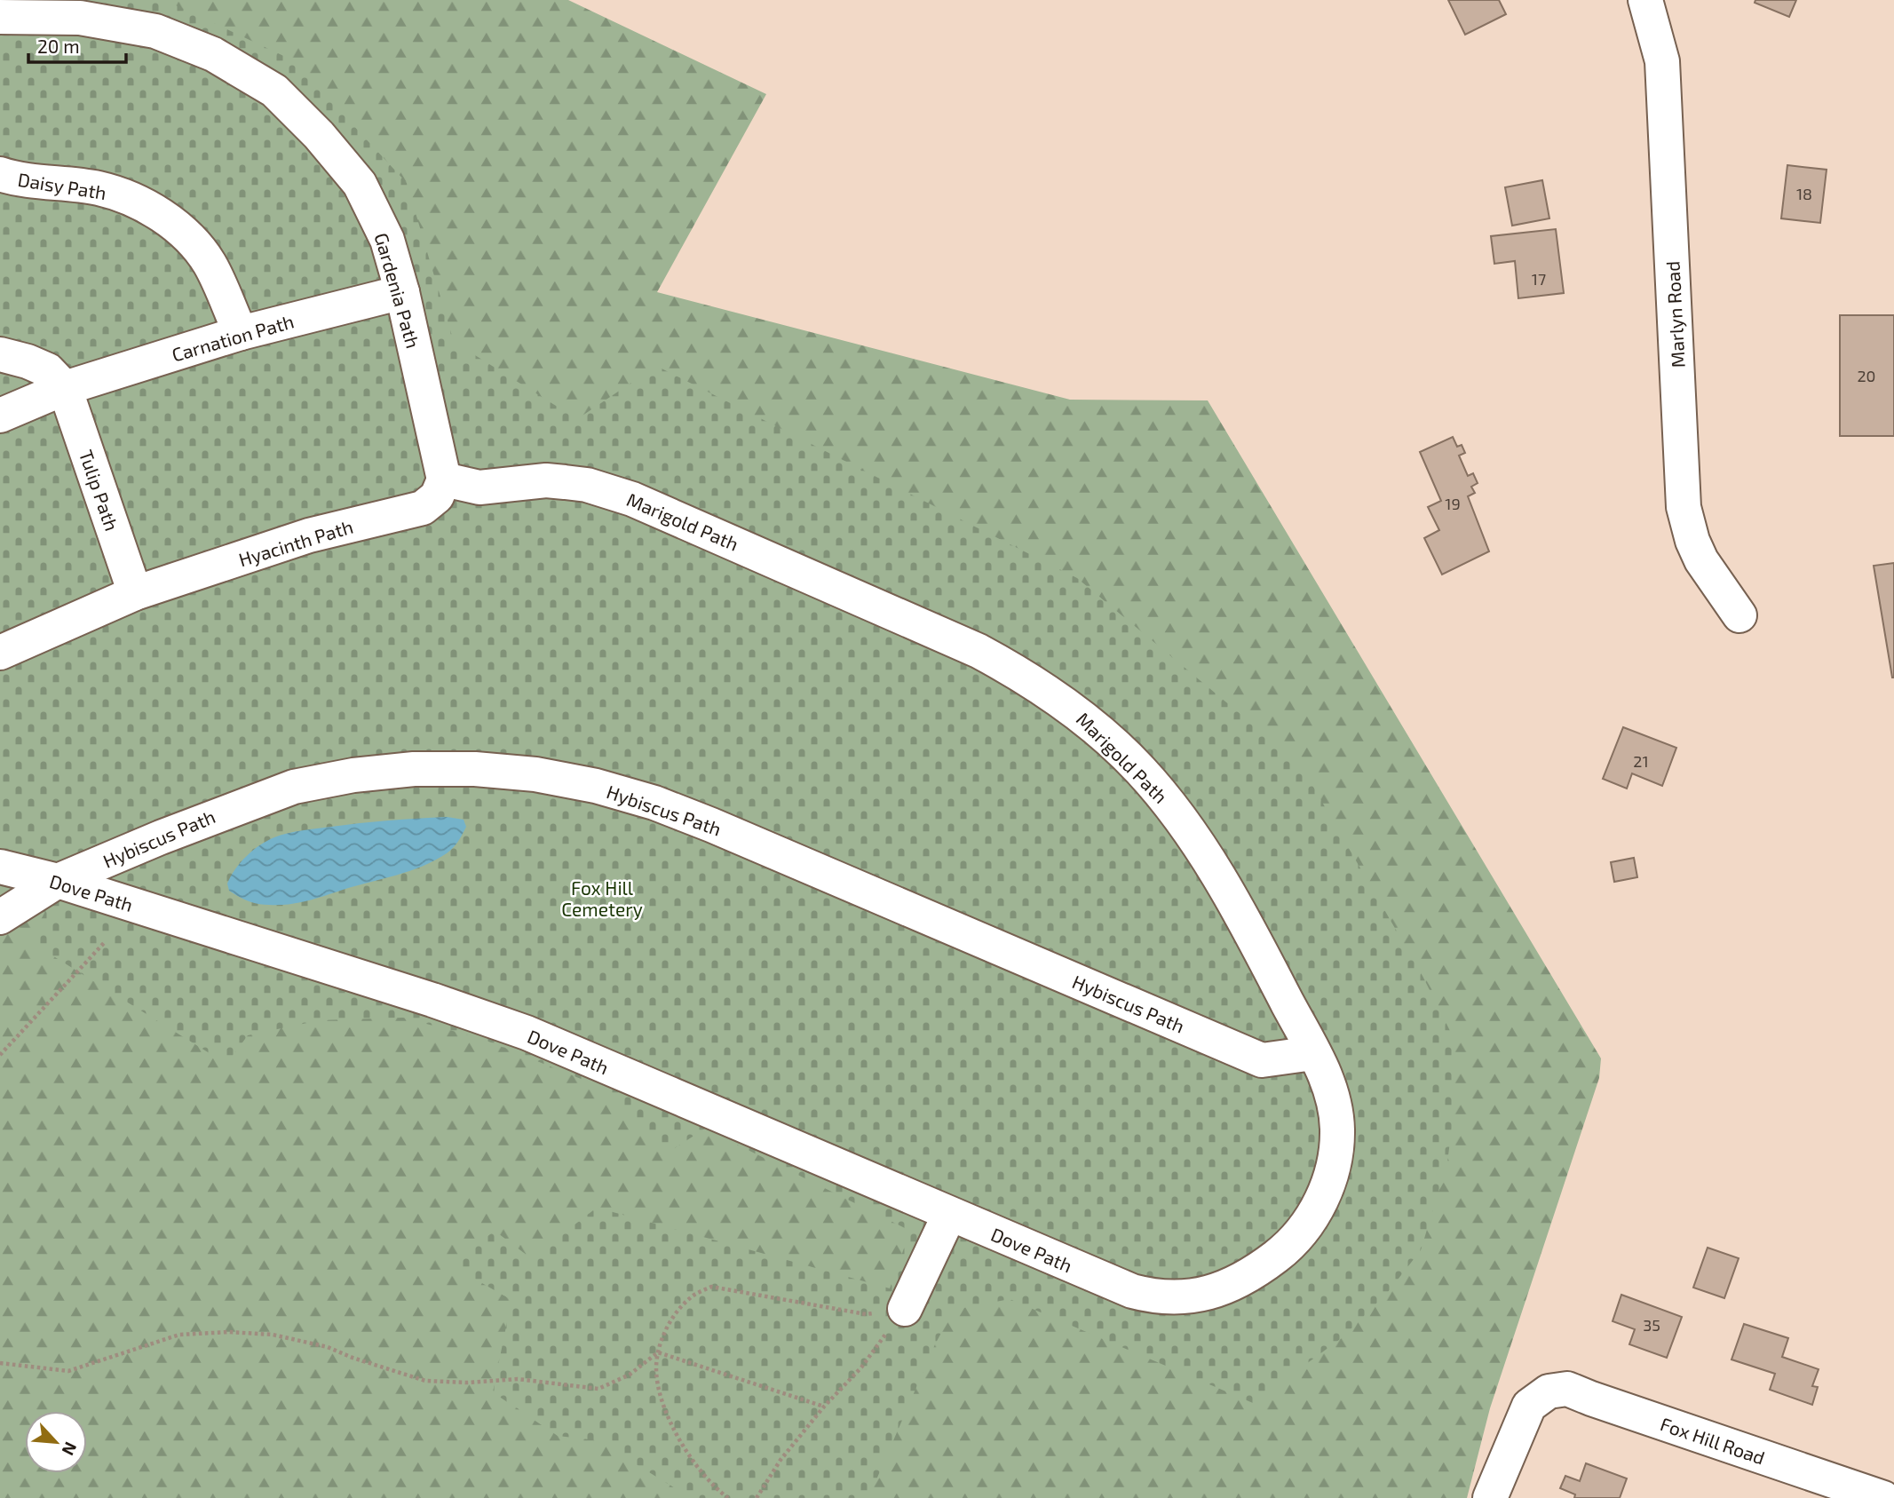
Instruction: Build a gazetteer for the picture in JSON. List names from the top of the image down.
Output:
{
  "streets": {
    "street": [
      "Daisy Path",
      "Gardenia Path",
      "Marlyn Road",
      "Carnation Path",
      "Tulip Path",
      "Marigold Path",
      "Hyacinth Path",
      "Hybiscus Path",
      "Dove Path",
      "Fox Hill Road"
    ]
  },
  "crossings": [
    ["Daisy Path", "Carnation Path"],
    ["Gardenia Path", "Carnation Path"],
    ["Gardenia Path", "Marigold Path"],
    ["Gardenia Path", "Hyacinth Path"],
    ["Carnation Path", "Tulip Path"],
    ["Tulip Path", "Hyacinth Path"],
    ["Marigold Path", "Hyacinth Path"],
    ["Marigold Path", "Hybiscus Path"],
    ["Marigold Path", "Dove Path"],
    ["Hybiscus Path", "Dove Path"]
  ],
  "parks": ["Fox Hill Cemetery"],
  "house_numbers": [
    "18",
    "17",
    "20",
    "19",
    "21",
    "35"
  ],
  "scale_bar": "20 m",
  "north": "bottom right"
}
